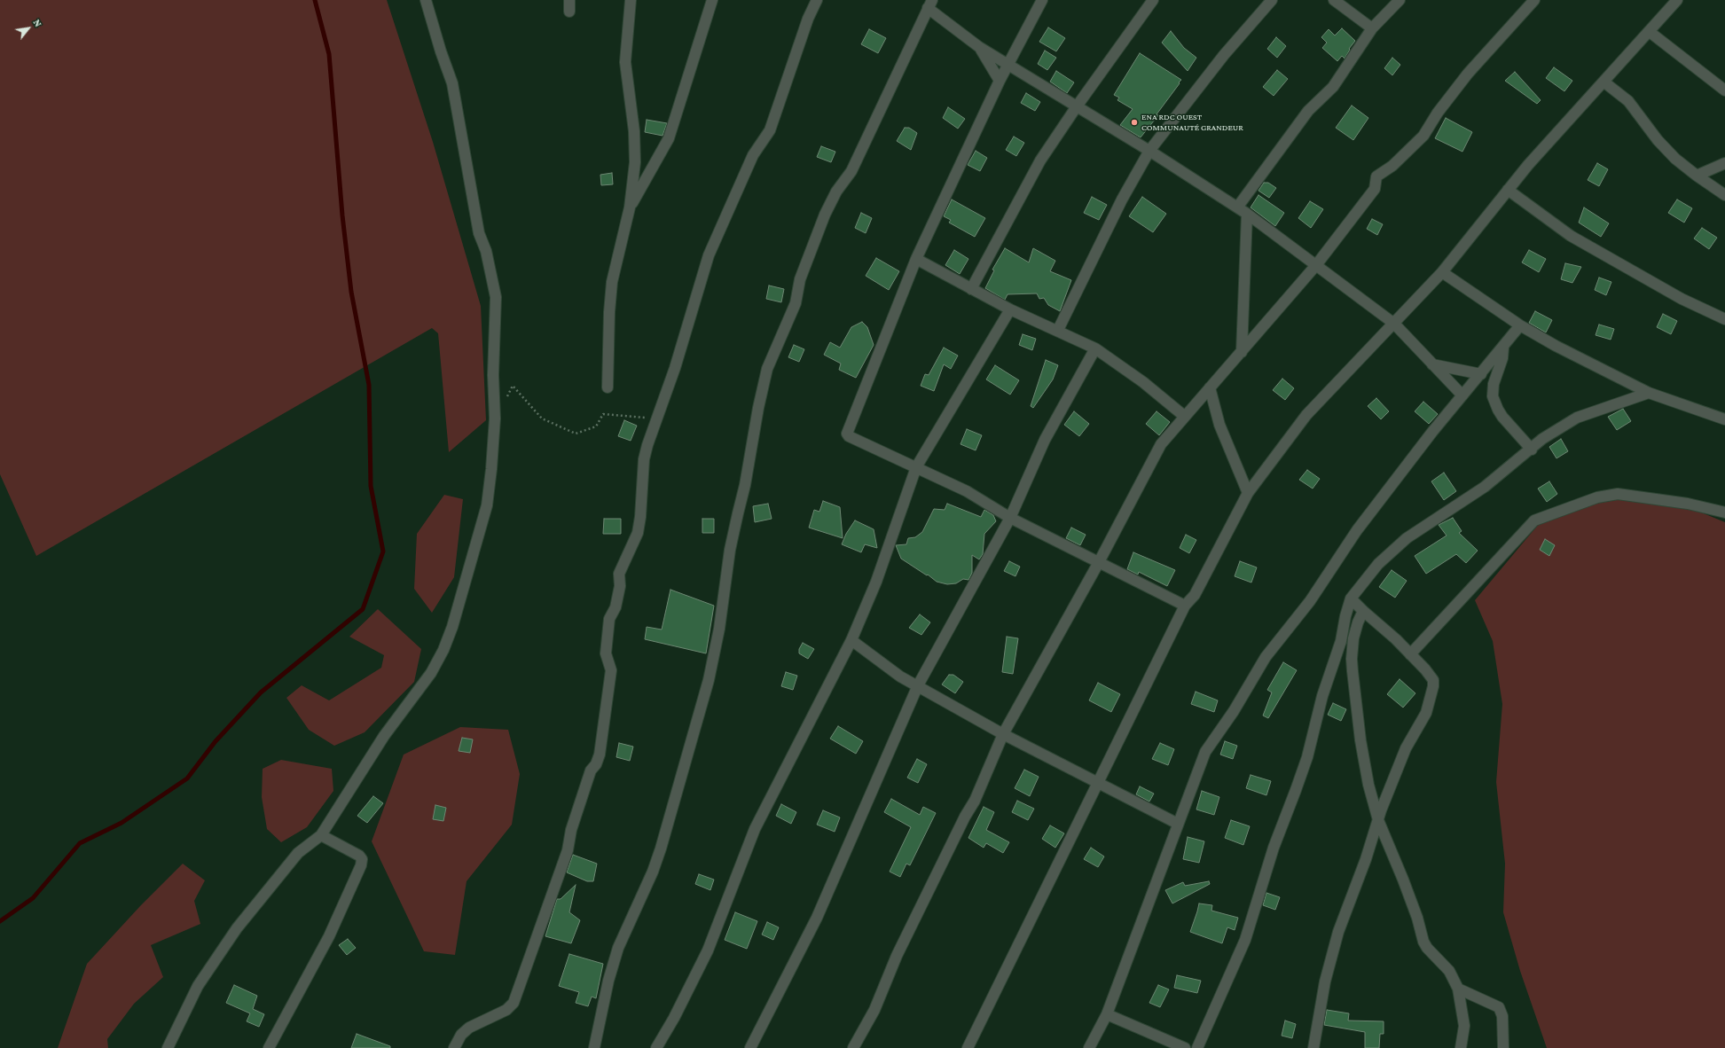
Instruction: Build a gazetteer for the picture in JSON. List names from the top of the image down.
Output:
{
  "places": ["ENA RDC OUEST COMMUNAUTÉ GRANDEUR"],
  "north": "top right"
}
